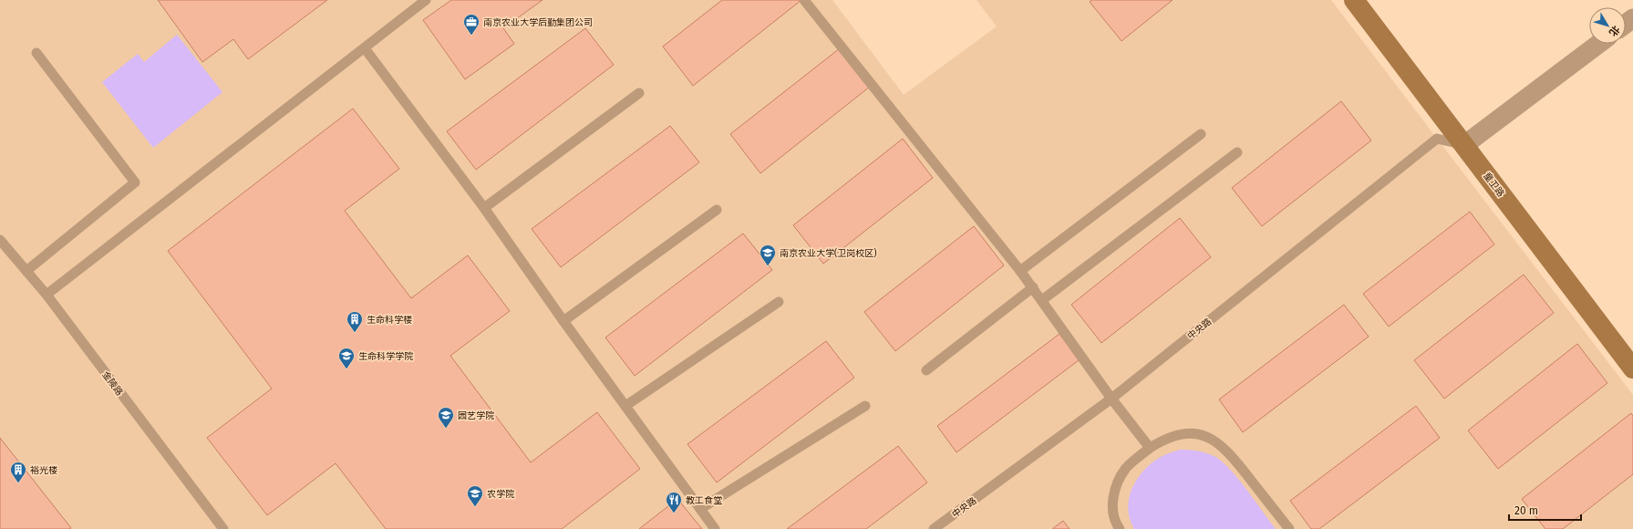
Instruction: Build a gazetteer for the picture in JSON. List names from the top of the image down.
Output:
{
  "streets": {
    "street": ["童卫路"],
    "lane": ["中央路", "金陵路"]
  },
  "crossings": [
    ["童卫路", "中央路"]
  ],
  "places": {
    "office": ["南京农业大学后勤集团公司"],
    "school or university": [
      "南京农业大学(卫岗校区)",
      "生命科学学院",
      "园艺学院",
      "农学院"
    ],
    "building": ["生命科学楼", "裕光楼"],
    "restaurant": ["教工食堂"]
  },
  "scale_bar": "20 m",
  "north": "bottom right"
}
